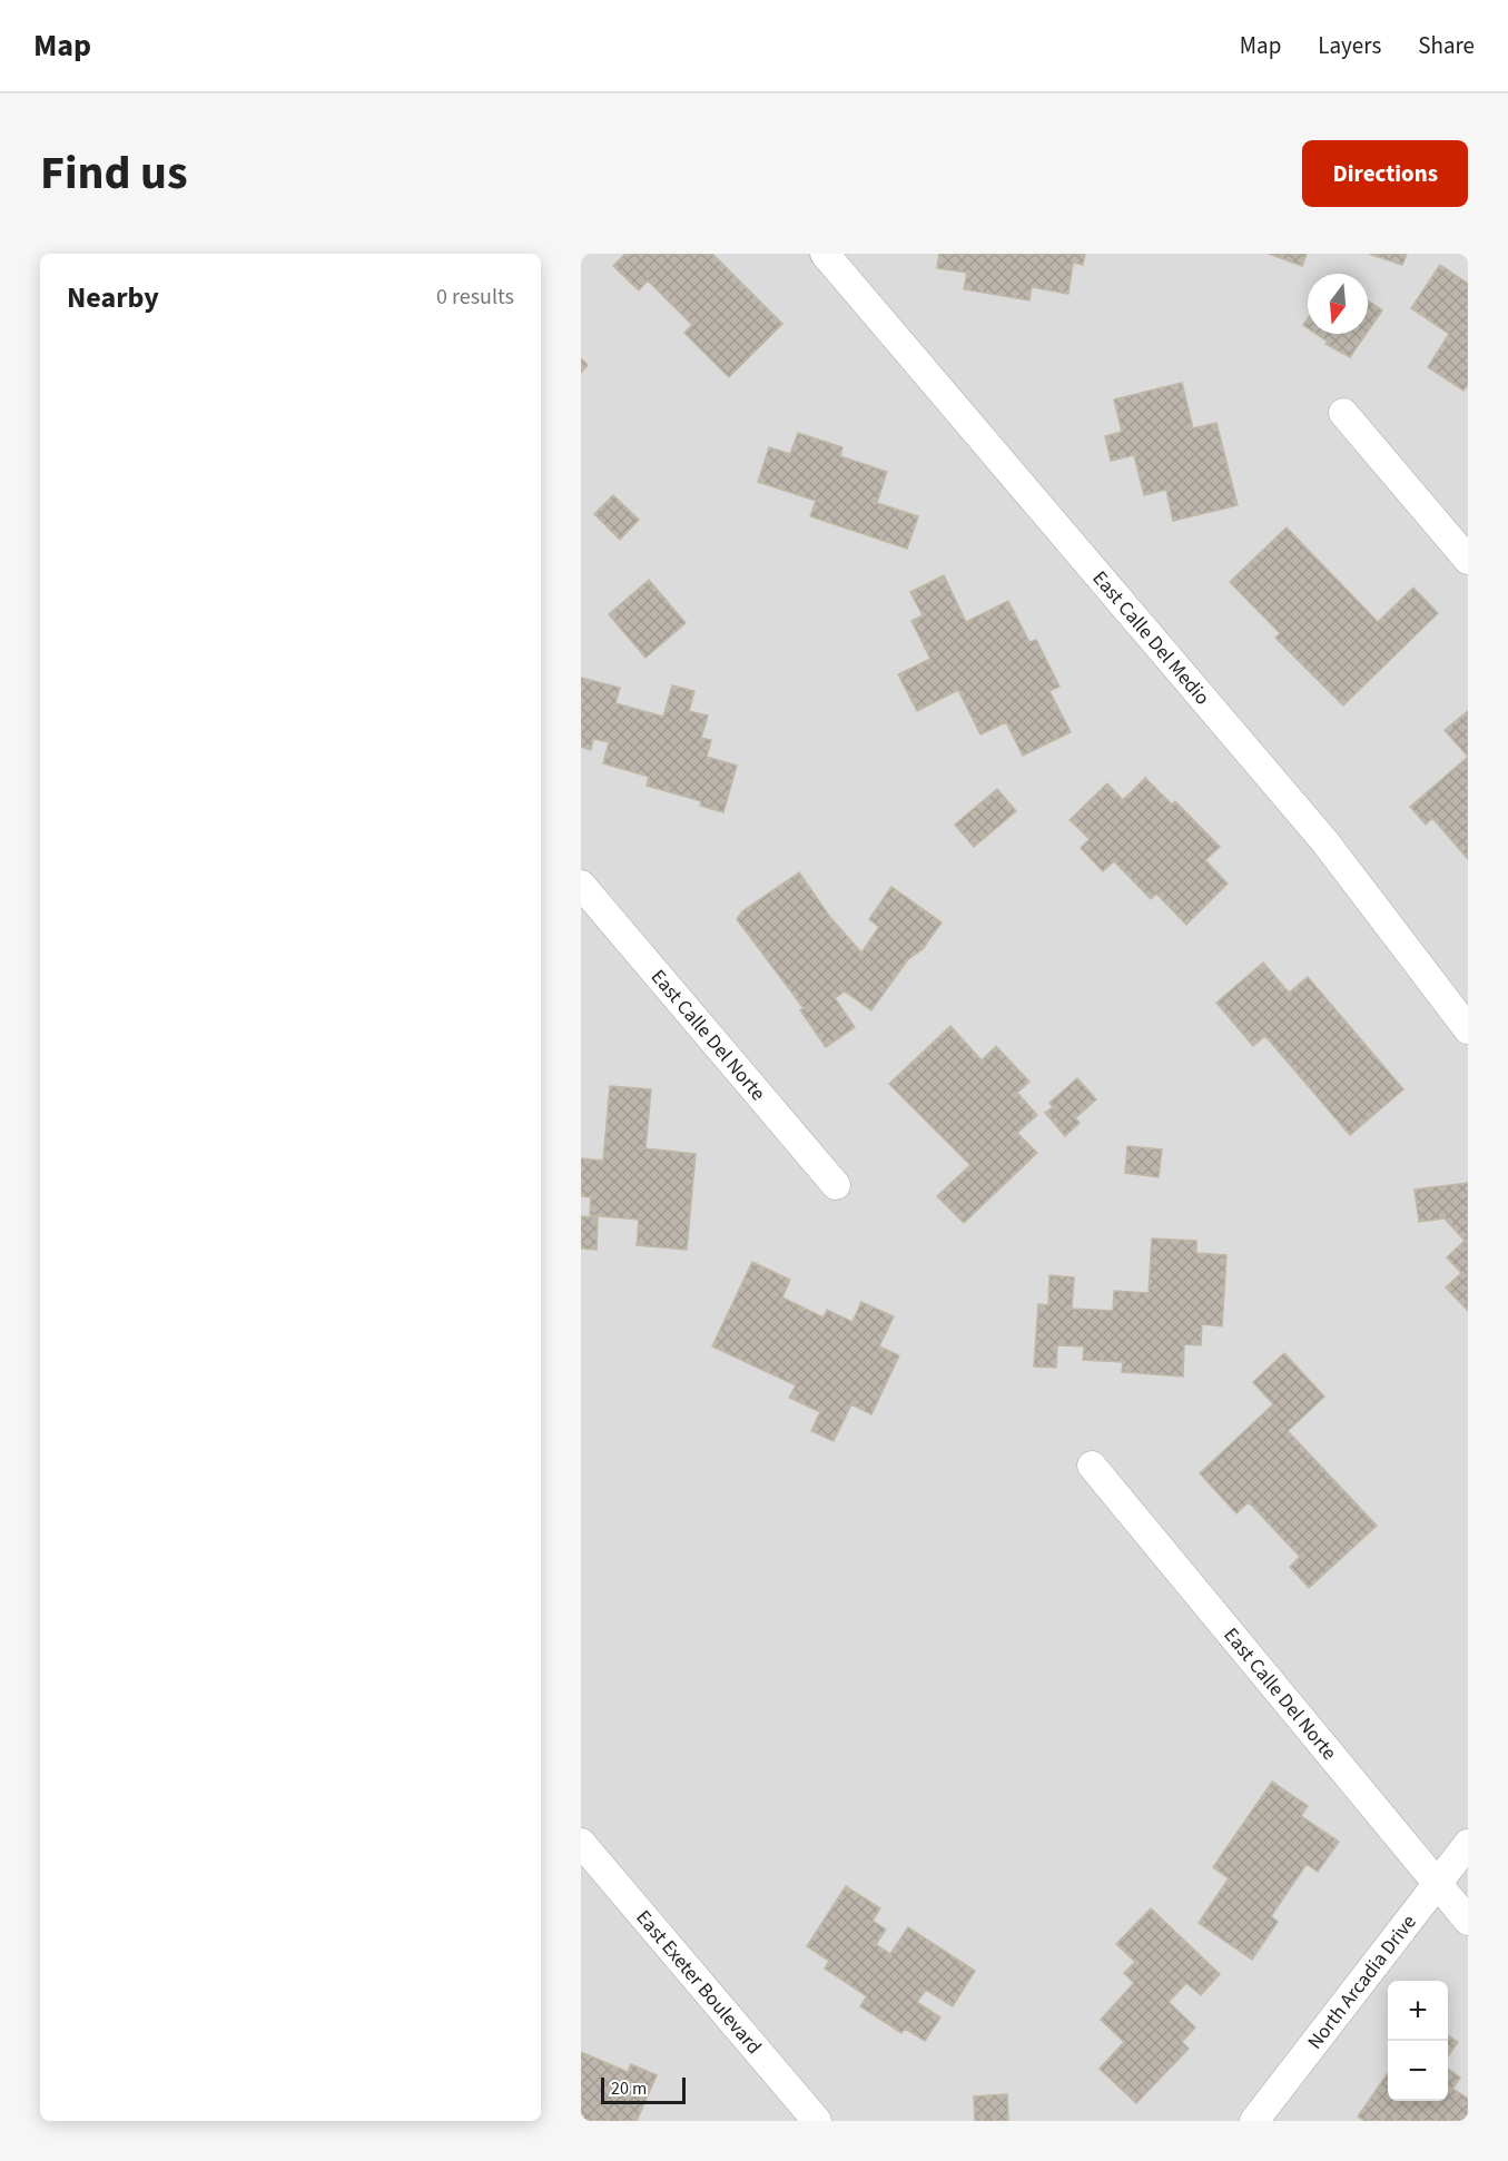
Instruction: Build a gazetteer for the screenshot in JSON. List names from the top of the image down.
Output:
{
  "streets": {
    "street": [
      "East Calle Del Medio",
      "East Calle Del Norte",
      "East Exeter Boulevard",
      "North Arcadia Drive"
    ]
  },
  "crossings": [
    ["East Calle Del Norte", "North Arcadia Drive"]
  ],
  "scale_bar": "20 m",
  "north": "bottom",
  "page": {
    "header": "Map",
    "nav": ["Map", "Layers", "Share"],
    "title": "Find us",
    "buttons": "Directions",
    "heading": ["Nearby", "0 results"],
    "map_buttons": ["+", "−"],
    "scale": "20 m"
  }
}
